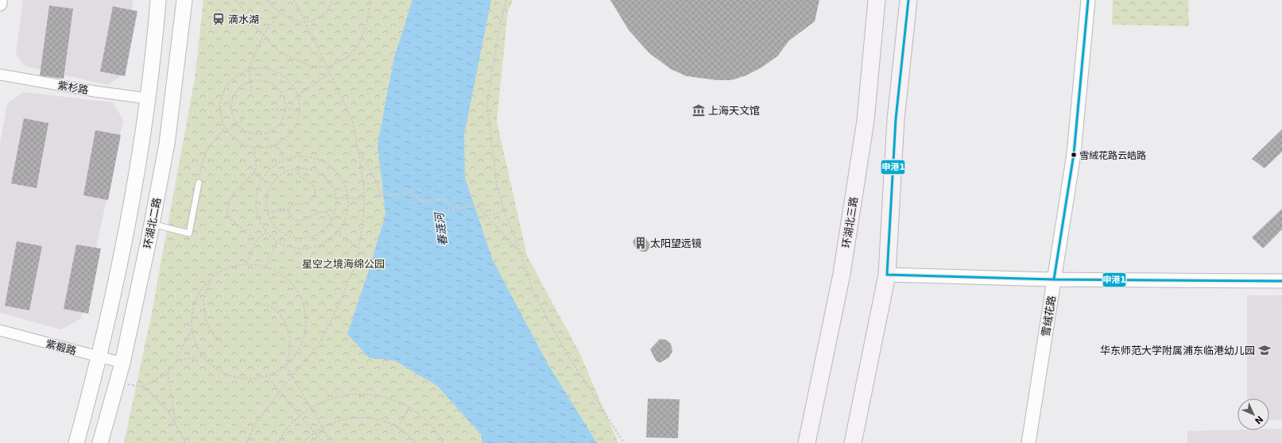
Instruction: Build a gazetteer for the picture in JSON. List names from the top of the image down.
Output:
{
  "streets": {
    "main road": ["环湖北三路", "环湖北二路"],
    "street": ["紫杉路", "雪绒花路", "紫椴路"]
  },
  "crossings": [
    ["环湖北二路", "紫椴路"]
  ],
  "water": ["春涟河"],
  "parks": ["星空之境海绵公园"],
  "places": {
    "station": ["滴水湖"],
    "museum": ["上海天文馆"],
    "other": ["雪绒花路云皓路"],
    "building": ["太阳望远镜"],
    "school or university": ["华东师范大学附属浦东临港幼儿园"]
  },
  "lines": ["transit line 申港1"],
  "north": "bottom right"
}
